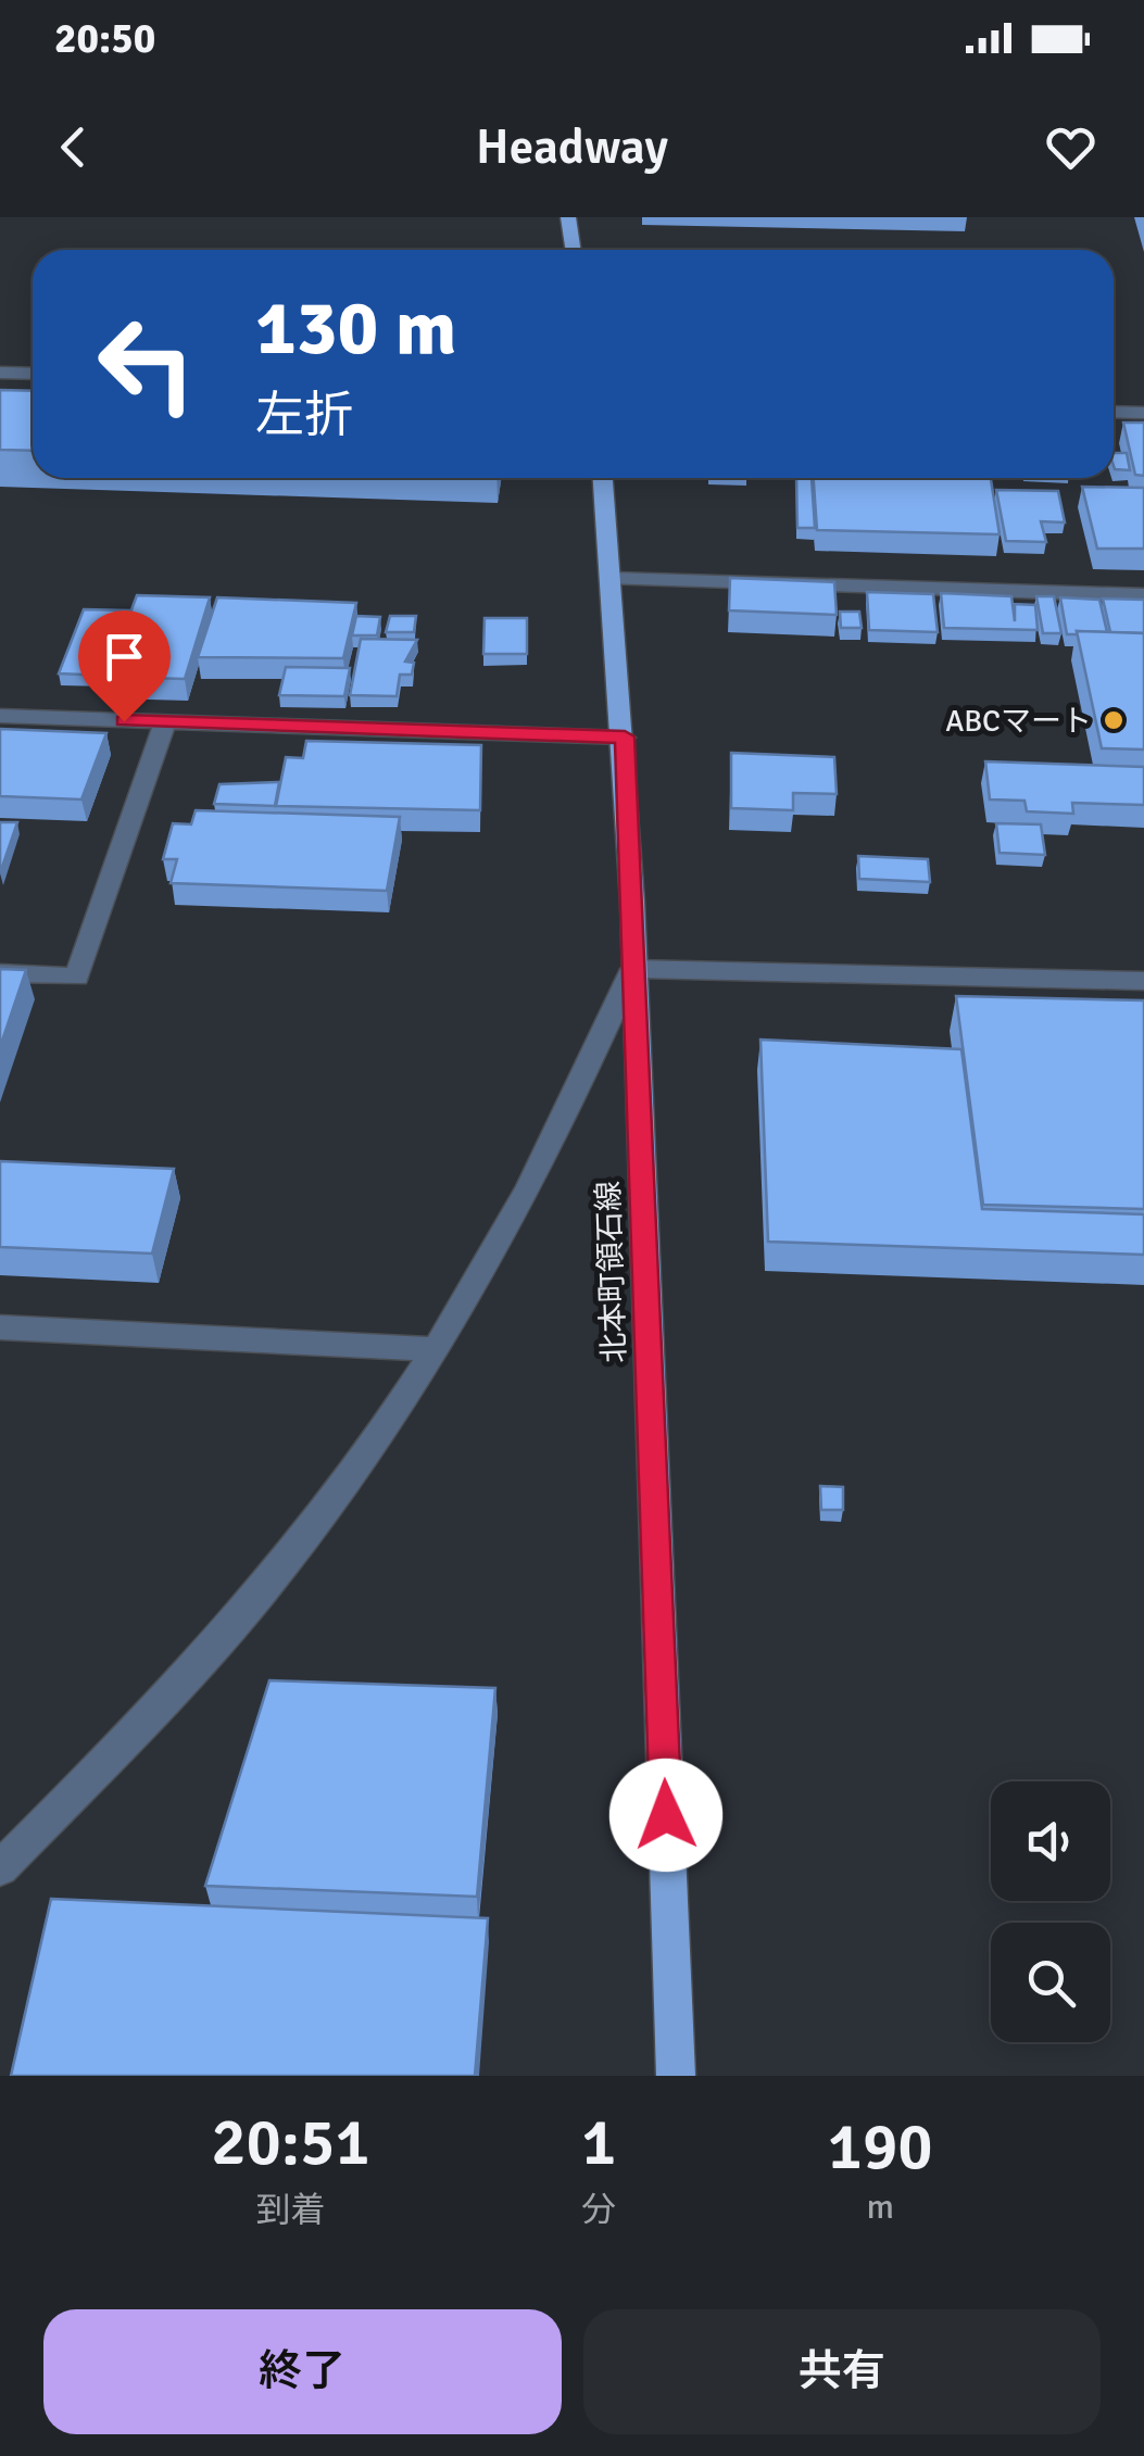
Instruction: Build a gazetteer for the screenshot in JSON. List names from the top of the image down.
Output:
{
  "streets": {
    "main road": ["北本町領石線"]
  },
  "places": ["ABCマート"],
  "page": {
    "status": "20:50",
    "header": "Headway",
    "turn": ["130 m", "左折"],
    "eta": [
      "20:51",
      "到着",
      "1",
      "分",
      "190",
      "m"
    ],
    "buttons": ["終了", "共有"]
  }
}
